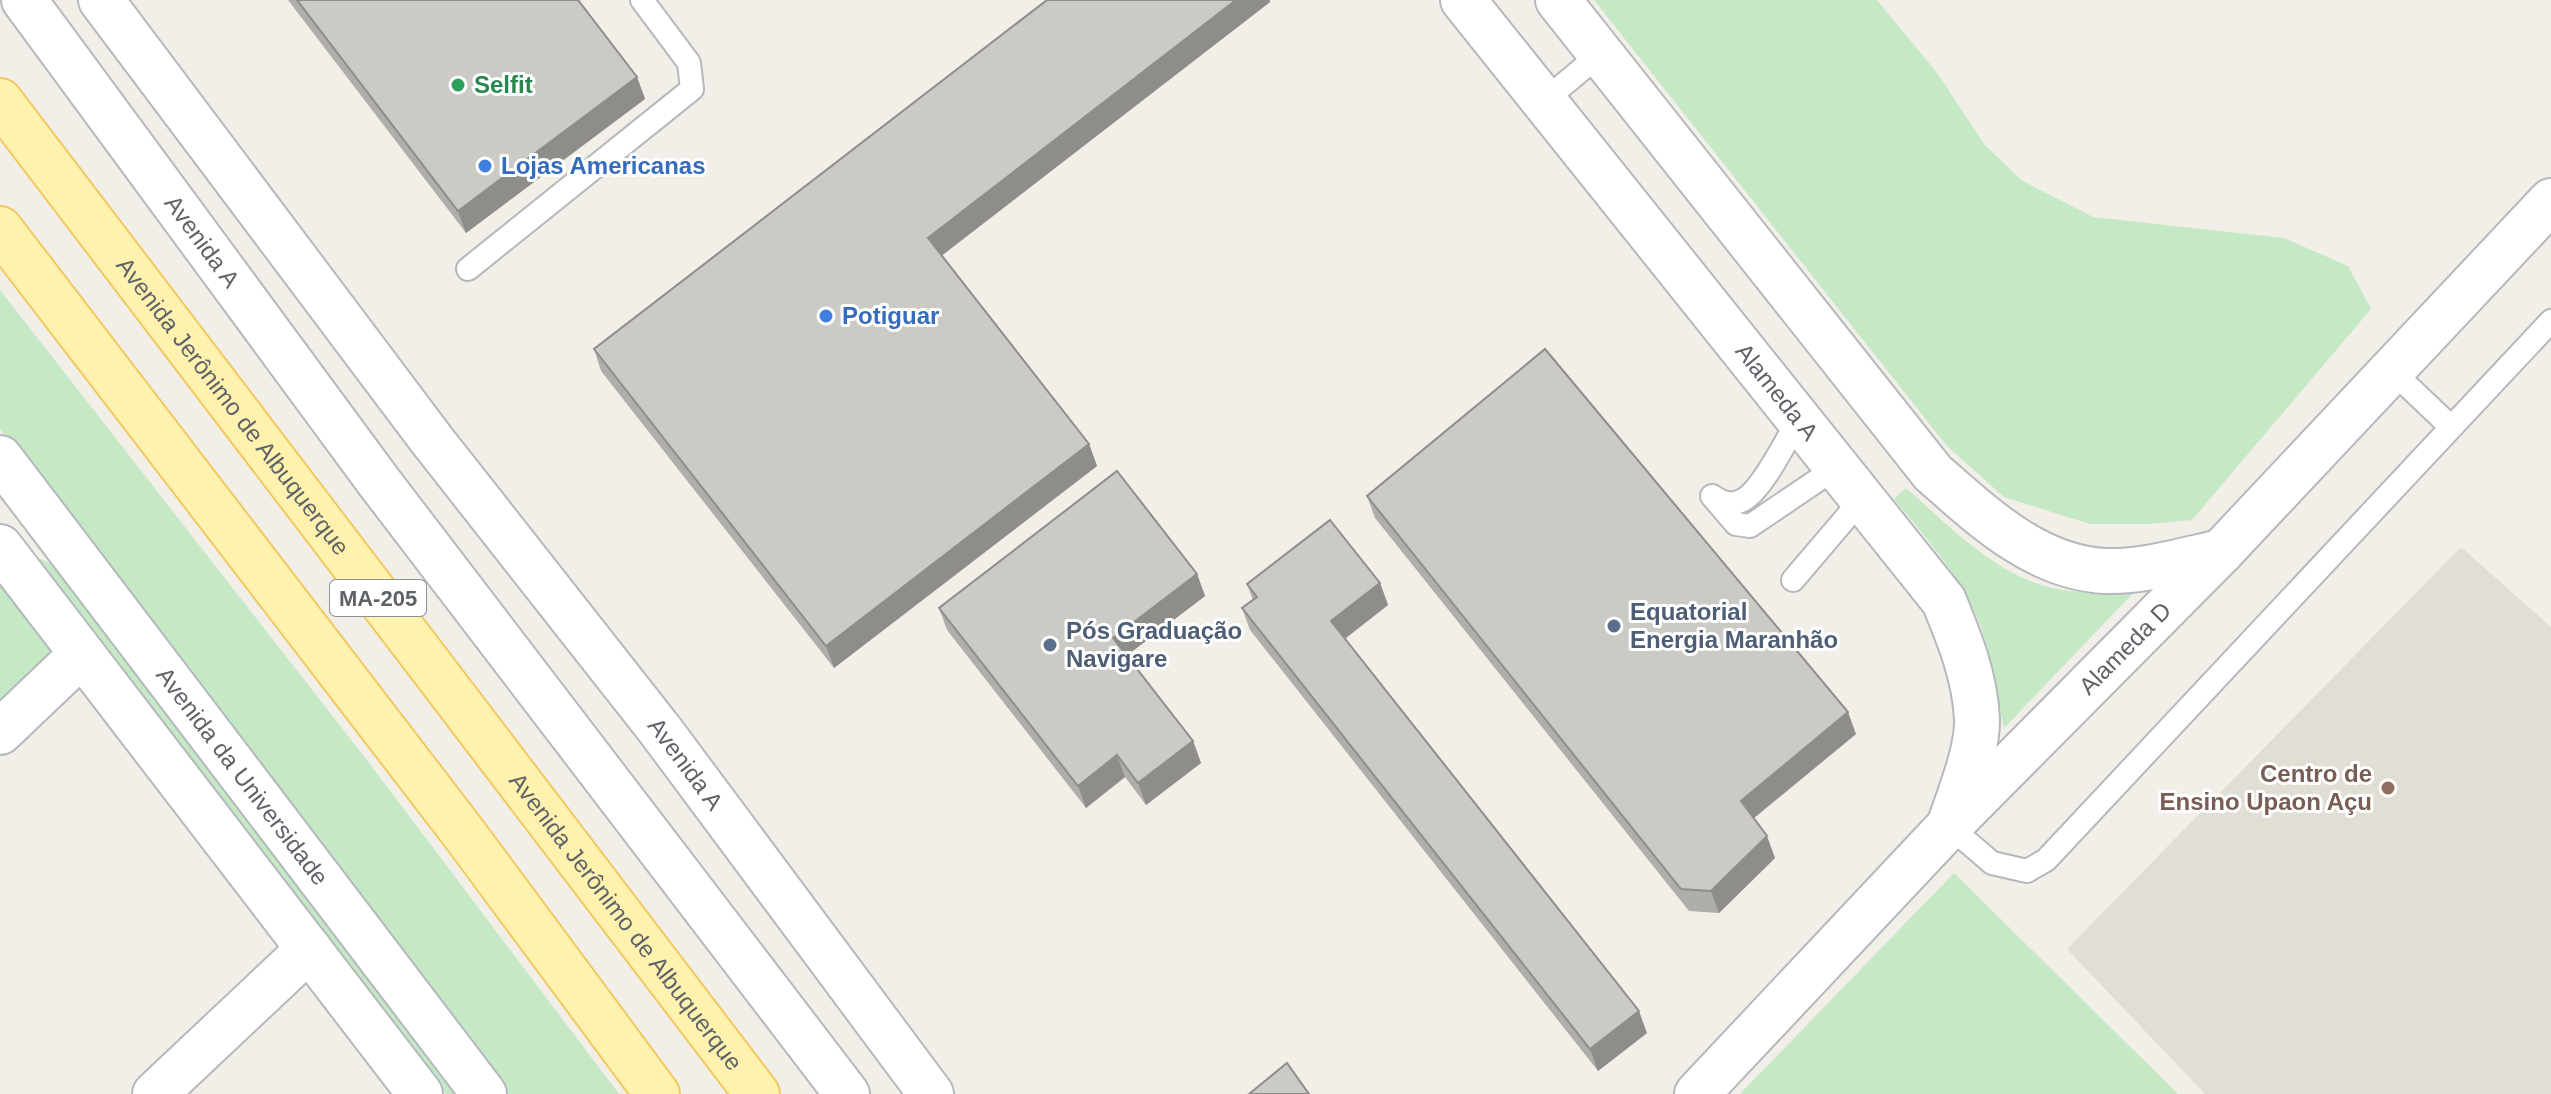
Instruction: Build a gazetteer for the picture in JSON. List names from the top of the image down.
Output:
{
  "streets": {
    "main road": ["Avenida Jerônimo de Albuquerque", "MA-205"],
    "street": [
      "Avenida A",
      "Alameda A",
      "Alameda D",
      "Avenida da Universidade"
    ]
  },
  "crossings": [
    ["Alameda A", "Alameda D"]
  ],
  "places": [
    "Selfit",
    "Lojas Americanas",
    "Potiguar",
    "Equatorial Energia Maranhão",
    "Pós Graduação Navigare",
    "Centro de Ensino Upaon Açu"
  ]
}
